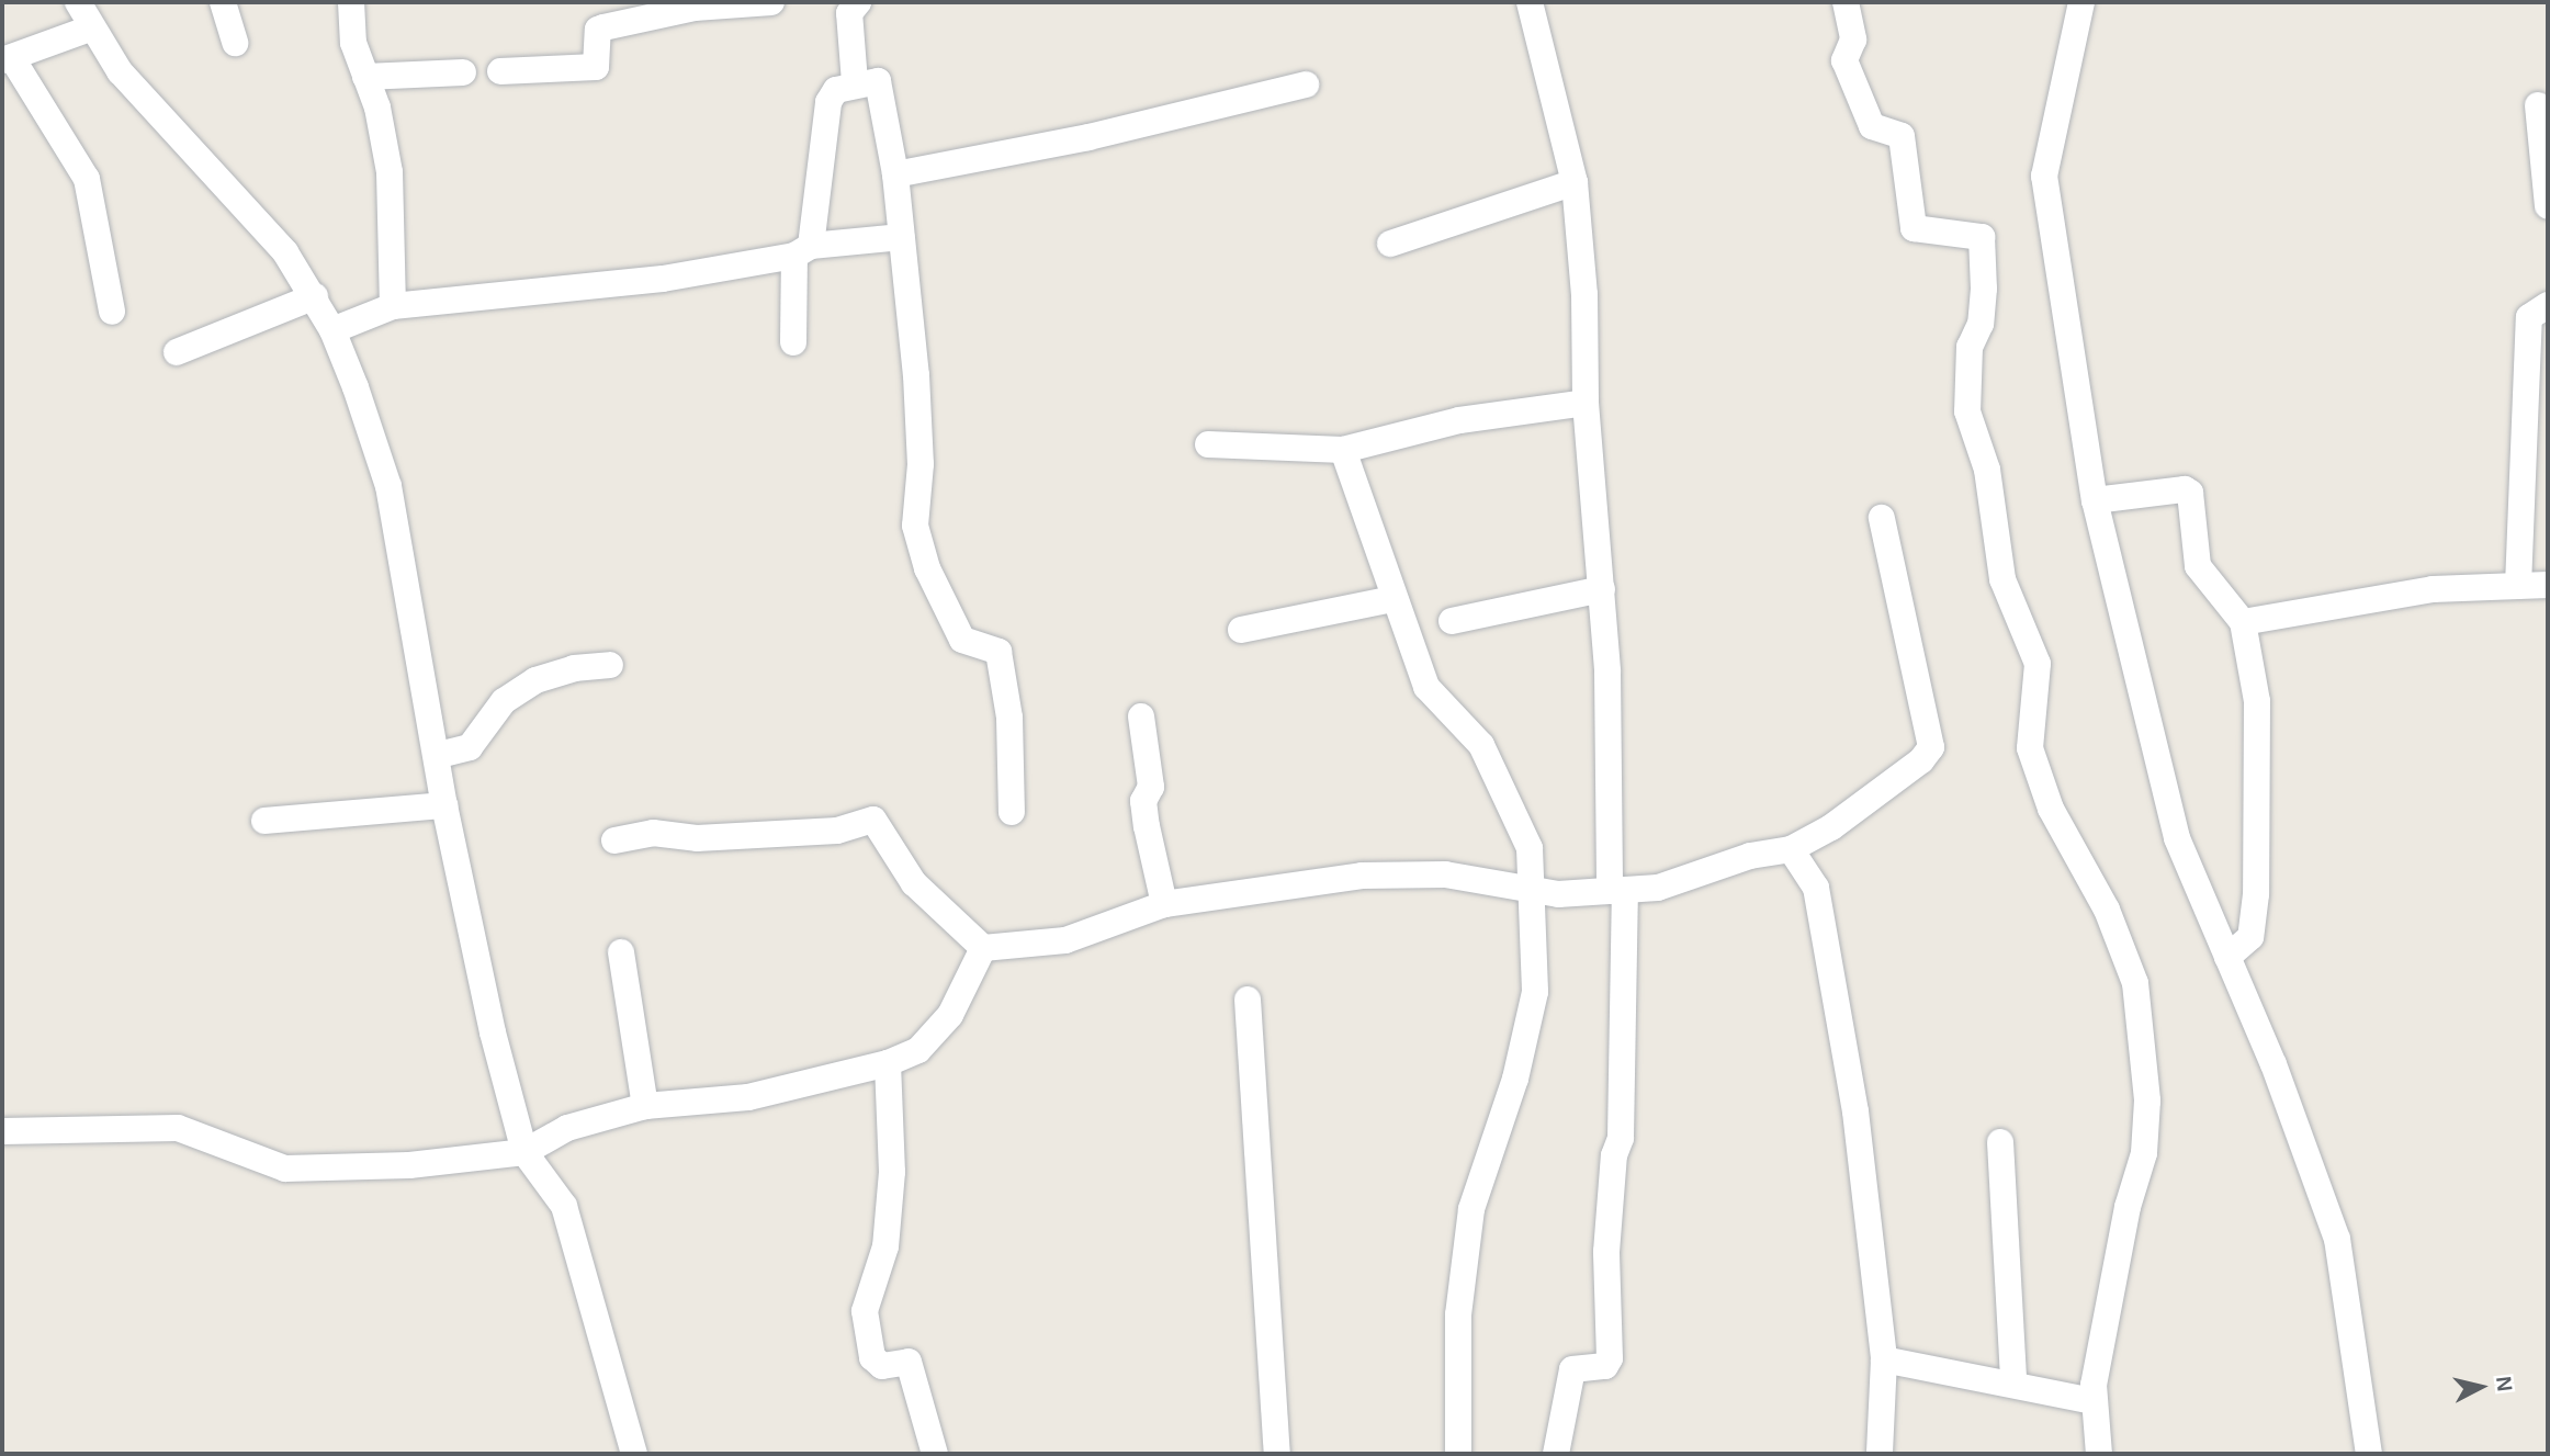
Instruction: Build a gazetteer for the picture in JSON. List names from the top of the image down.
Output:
{
  "north": "right"
}
